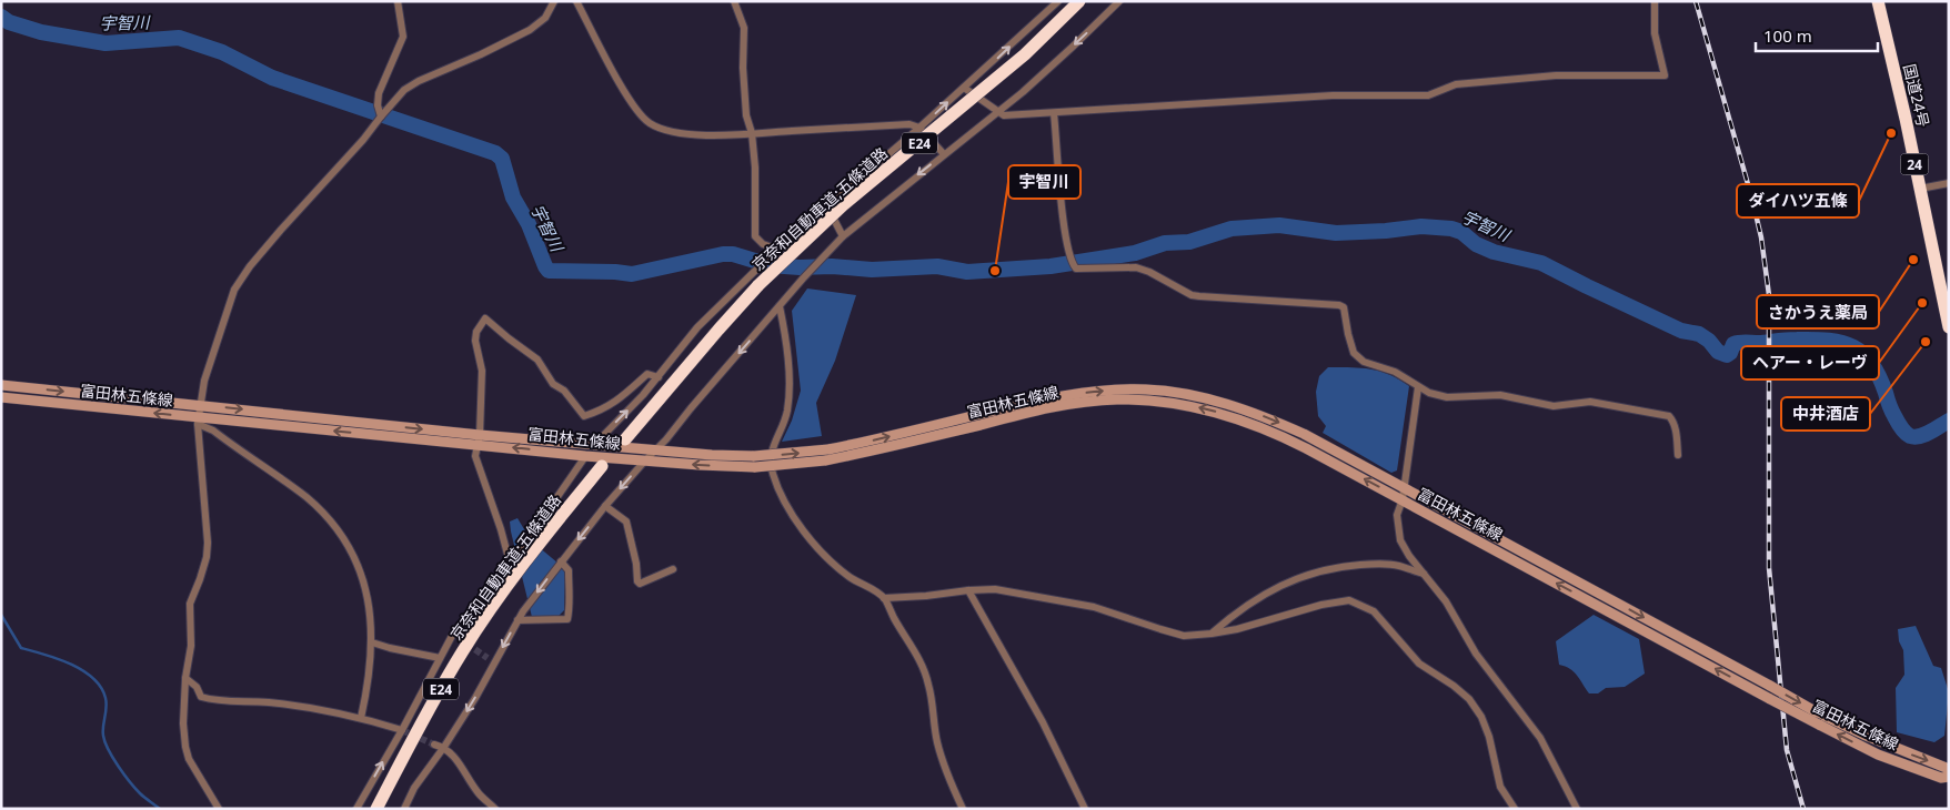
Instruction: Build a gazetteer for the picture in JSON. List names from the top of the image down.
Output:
{
  "streets": {
    "highway": [
      "国道24号",
      "E24",
      "24",
      "京奈和自動車道;五條道路"
    ],
    "main road": ["富田林五條線"]
  },
  "water": ["宇智川"],
  "places": [
    "ダイハツ五條",
    "さかうえ薬局",
    "宇智川",
    "ヘアー・レーヴ",
    "中井酒店"
  ],
  "scale_bar": "100 m"
}
